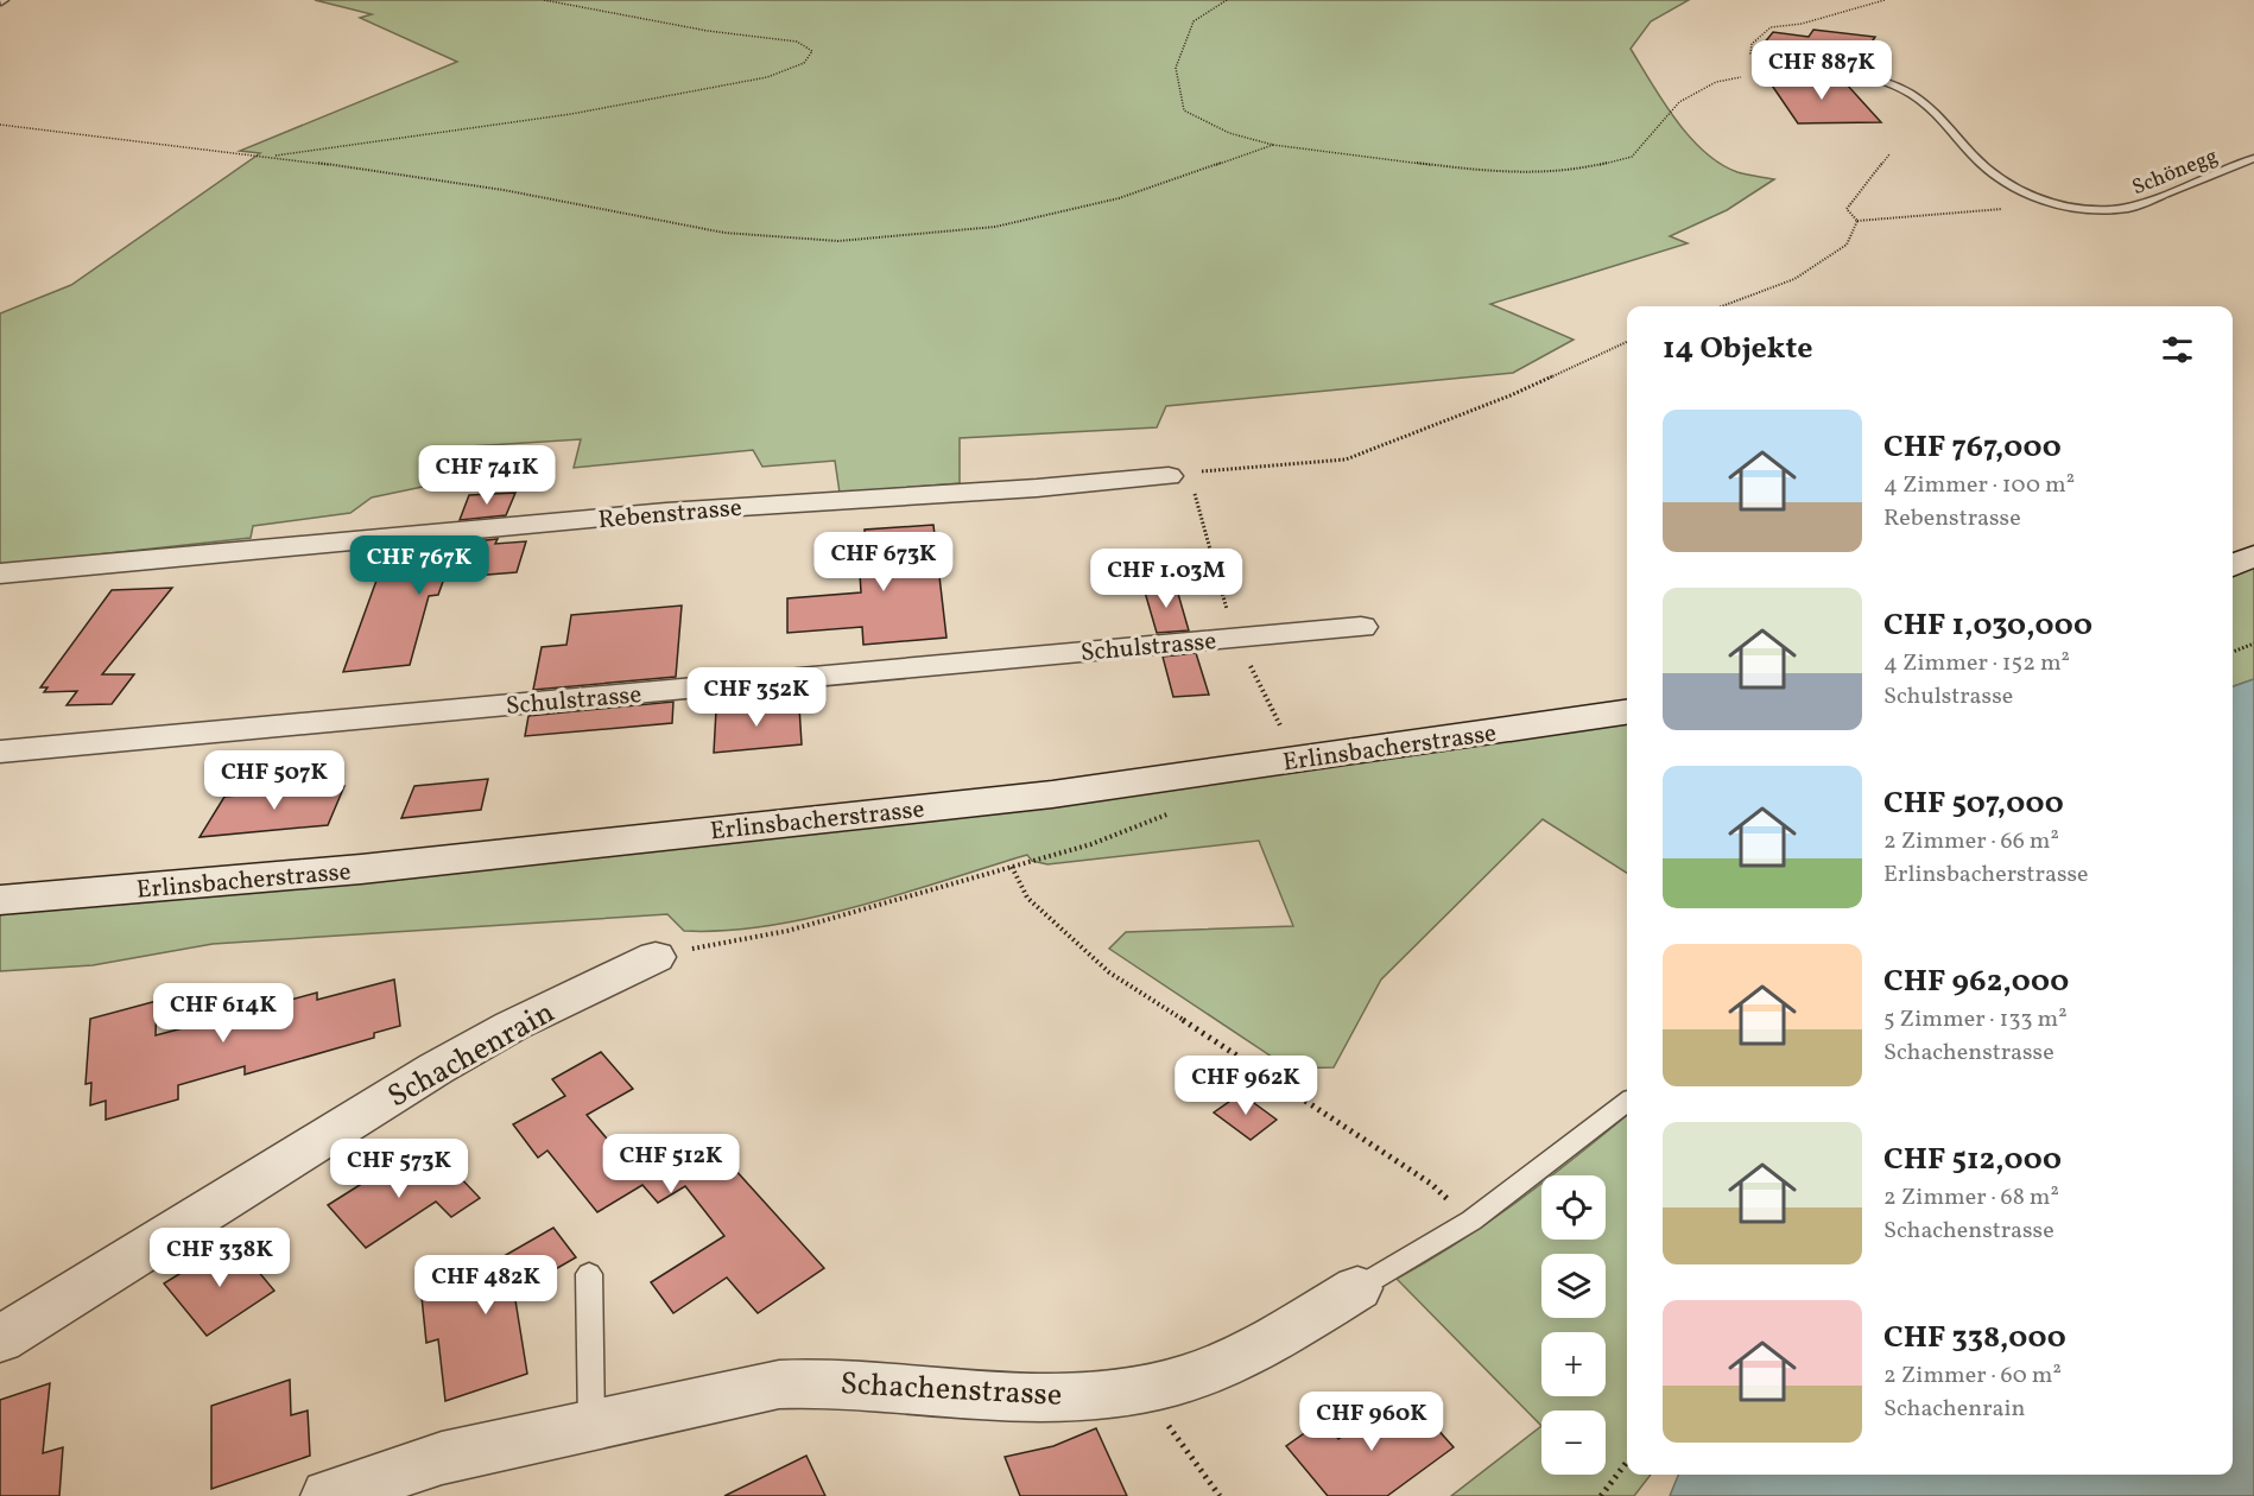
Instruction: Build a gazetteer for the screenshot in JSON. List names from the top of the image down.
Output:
{
  "streets": {
    "main road": ["Erlinsbacherstrasse"],
    "street": [
      "Rebenstrasse",
      "Schulstrasse",
      "Schachenrain",
      "Schachenstrasse"
    ],
    "lane": ["Schönegg"]
  },
  "page": {
    "price": [
      "CHF 887K",
      "CHF 741K",
      "CHF 673K",
      "CHF 767K",
      "CHF 1.03M",
      "CHF 352K",
      "CHF 507K",
      "CHF 614K",
      "CHF 962K",
      "CHF 512K",
      "CHF 573K",
      "CHF 338K",
      "CHF 482K",
      "CHF 960K"
    ],
    "heading": "14 Objekte",
    "list": [
      {
        "name": "CHF 767,000",
        "note": "4 Zimmer · 100 m² · Rebenstrasse"
      },
      {
        "name": "CHF 1,030,000",
        "note": "4 Zimmer · 152 m² · Schulstrasse"
      },
      {
        "name": "CHF 507,000",
        "note": "2 Zimmer · 66 m² · Erlinsbacherstrasse"
      },
      {
        "name": "CHF 962,000",
        "note": "5 Zimmer · 133 m² · Schachenstrasse"
      },
      {
        "name": "CHF 512,000",
        "note": "2 Zimmer · 68 m² · Schachenstrasse"
      },
      {
        "name": "CHF 338,000",
        "note": "2 Zimmer · 60 m² · Schachenrain"
      }
    ],
    "map_buttons": ["+", "−"]
  }
}
